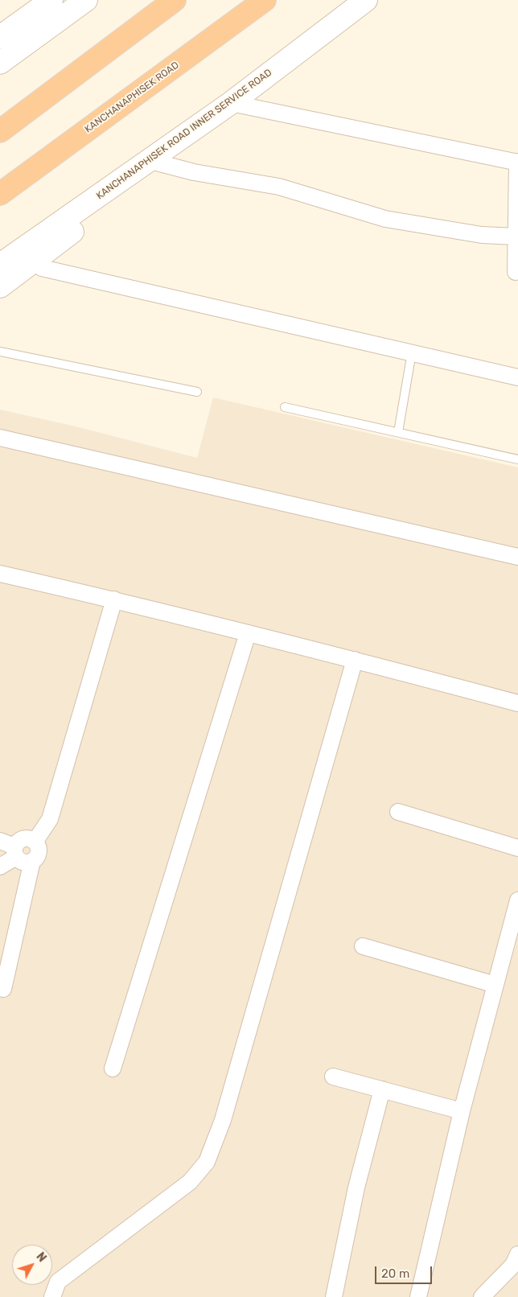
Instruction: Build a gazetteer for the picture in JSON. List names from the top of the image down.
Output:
{
  "streets": {
    "highway": ["KANCHANAPHISEK ROAD"],
    "main road": ["KANCHANAPHISEK ROAD INNER SERVICE ROAD"]
  },
  "scale_bar": "20 m",
  "north": "top right"
}
